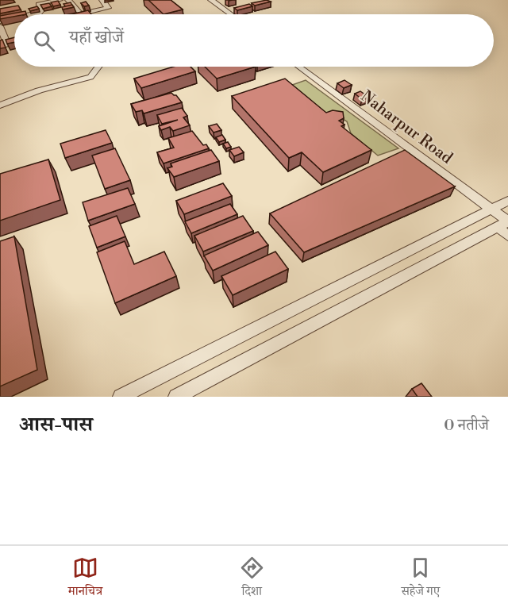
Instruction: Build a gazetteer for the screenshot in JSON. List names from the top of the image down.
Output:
{
  "streets": {
    "street": ["Naharpur Road"]
  },
  "page": {
    "search": "यहाँ खोजें",
    "heading": ["आस-पास", "0 नतीजे"],
    "nav": ["मानचित्र", "दिशा", "सहेजे गए"]
  }
}
